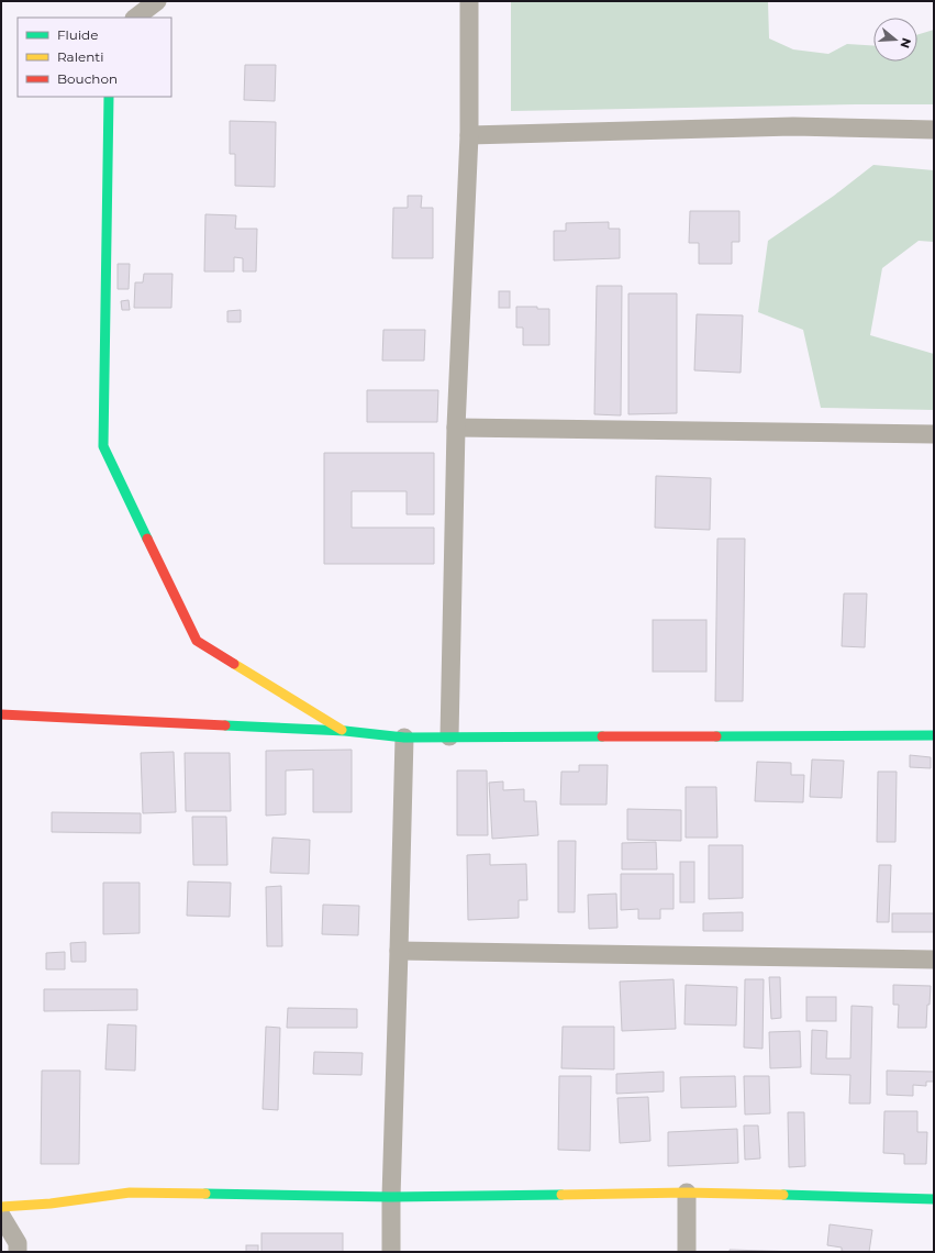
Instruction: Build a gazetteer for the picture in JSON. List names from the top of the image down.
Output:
{
  "legend": ["Fluide", "Ralenti", "Bouchon"],
  "north": "right"
}
